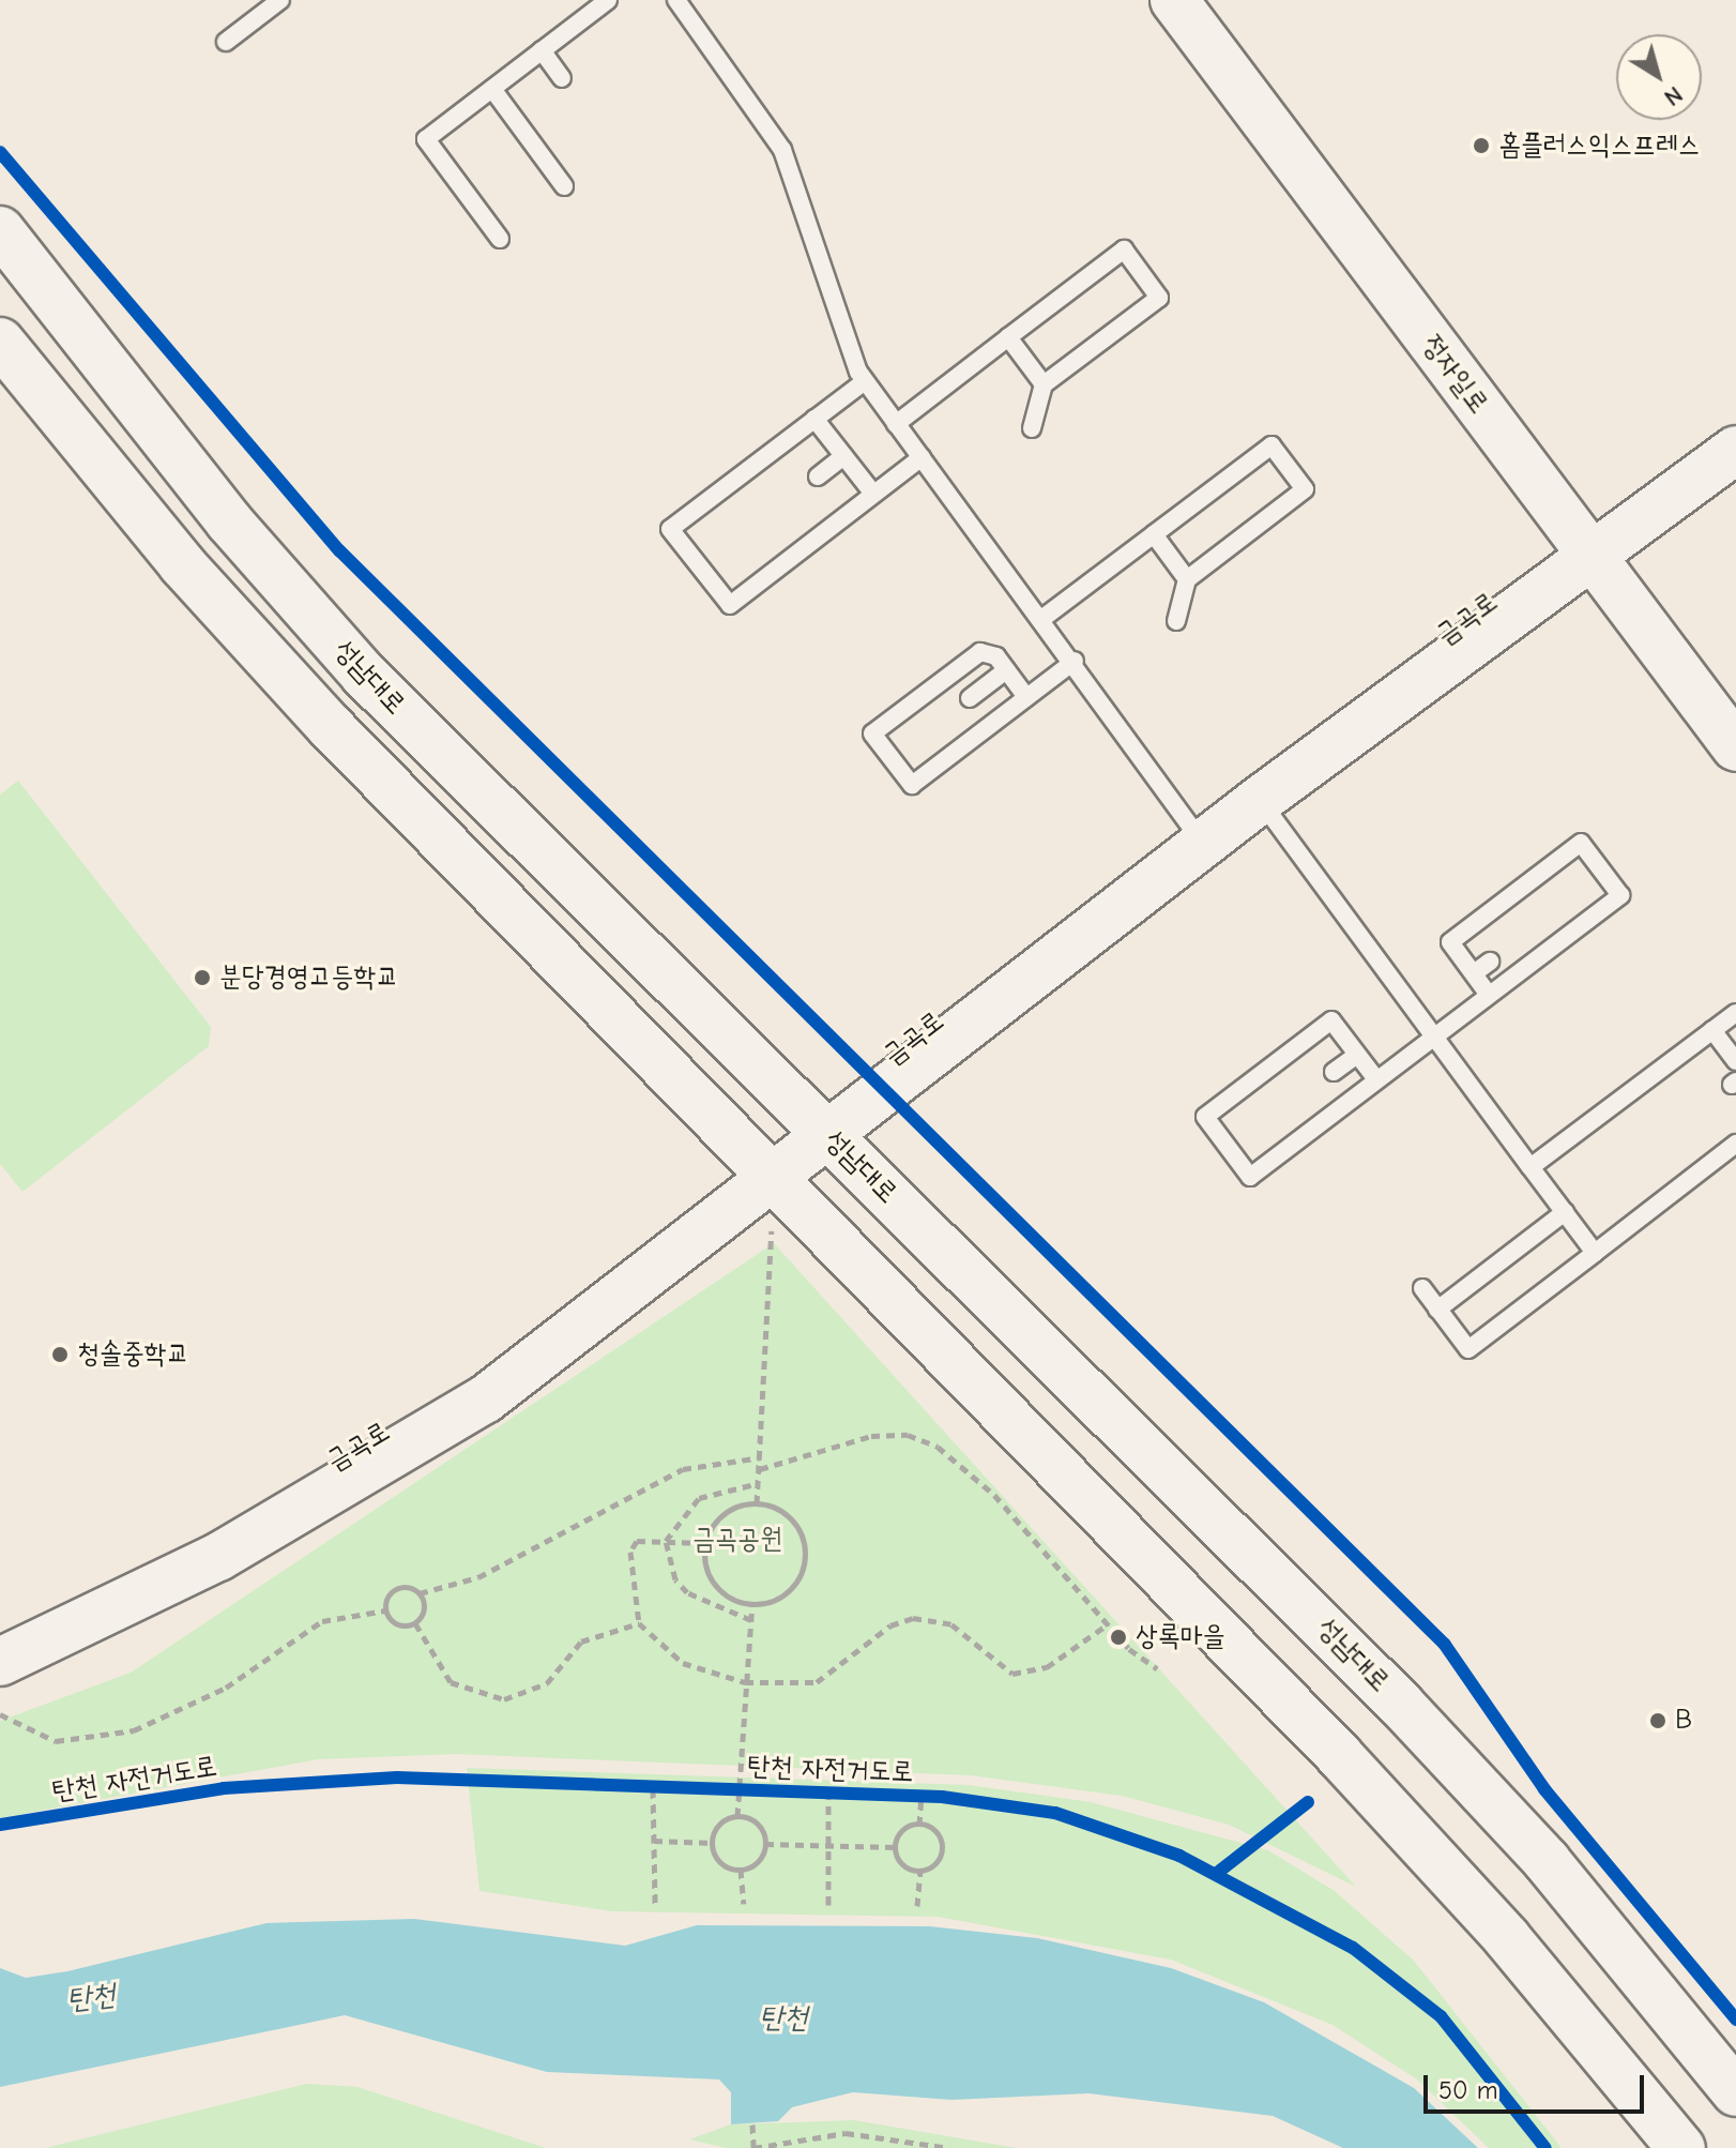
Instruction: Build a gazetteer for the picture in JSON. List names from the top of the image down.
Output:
{
  "streets": {
    "main road": ["정자일로", "금곡로", "성남대로"],
    "cycle path": ["탄천 자전거도로"]
  },
  "crossings": [
    ["정자일로", "금곡로"],
    ["금곡로", "성남대로"]
  ],
  "water": ["탄천"],
  "parks": ["금곡공원"],
  "places": [
    "홈플러스익스프레스",
    "분당경영고등학교",
    "청솔중학교",
    "상록마을",
    "B"
  ],
  "scale_bar": "50 m",
  "north": "bottom right"
}
